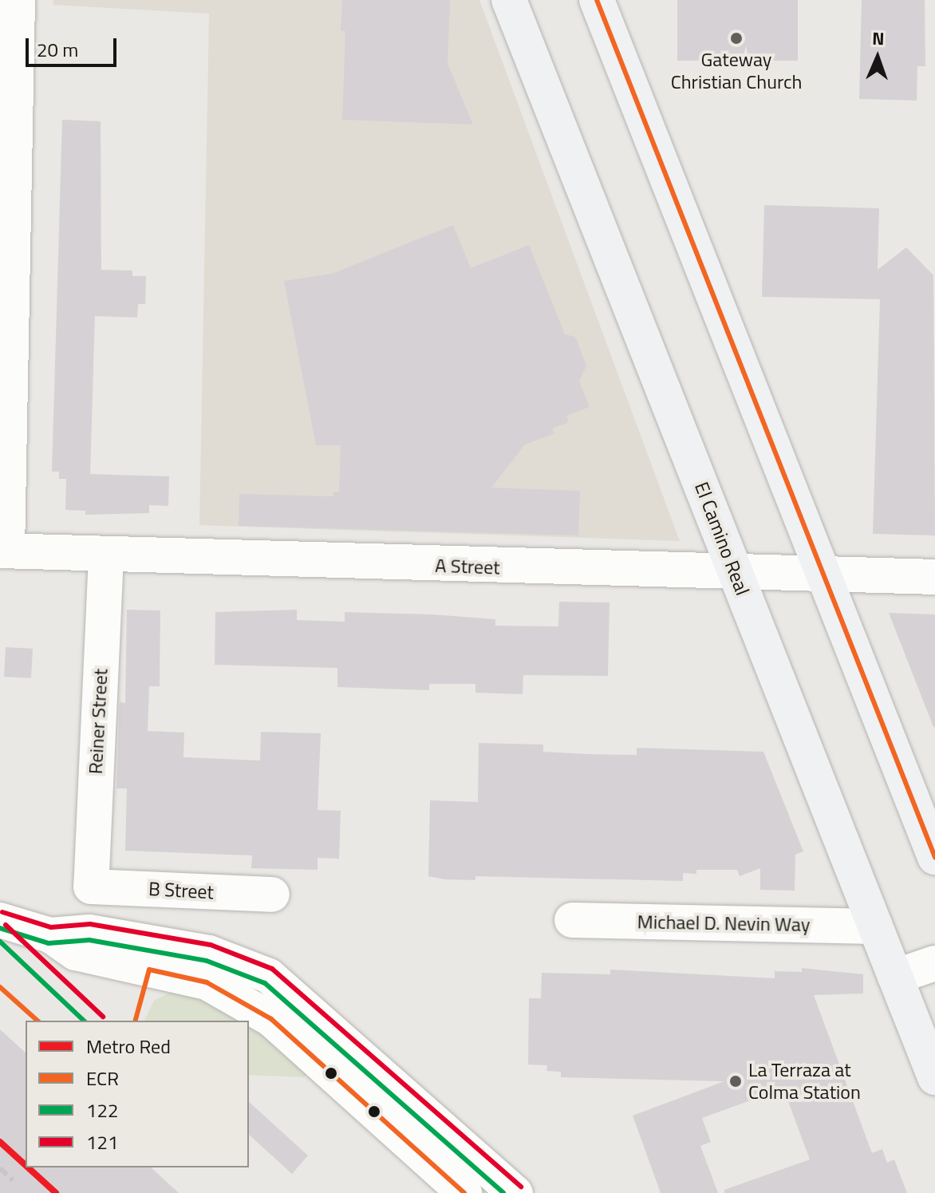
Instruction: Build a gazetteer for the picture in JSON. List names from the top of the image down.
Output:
{
  "streets": {
    "main road": ["El Camino Real"],
    "street": [
      "A Street",
      "Reiner Street",
      "B Street",
      "Michael D. Nevin Way"
    ]
  },
  "crossings": [
    ["El Camino Real", "A Street"],
    ["El Camino Real", "Michael D. Nevin Way"],
    ["A Street", "Reiner Street"],
    ["Reiner Street", "B Street"]
  ],
  "places": ["Gateway Christian Church", "La Terraza at Colma Station"],
  "lines": [
    "transit line ECR",
    "transit line 121",
    "transit line 122",
    "metro line Red"
  ],
  "legend": [
    "Metro Red",
    "ECR",
    "122",
    "121"
  ],
  "scale_bar": "20 m",
  "north": "top"
}
